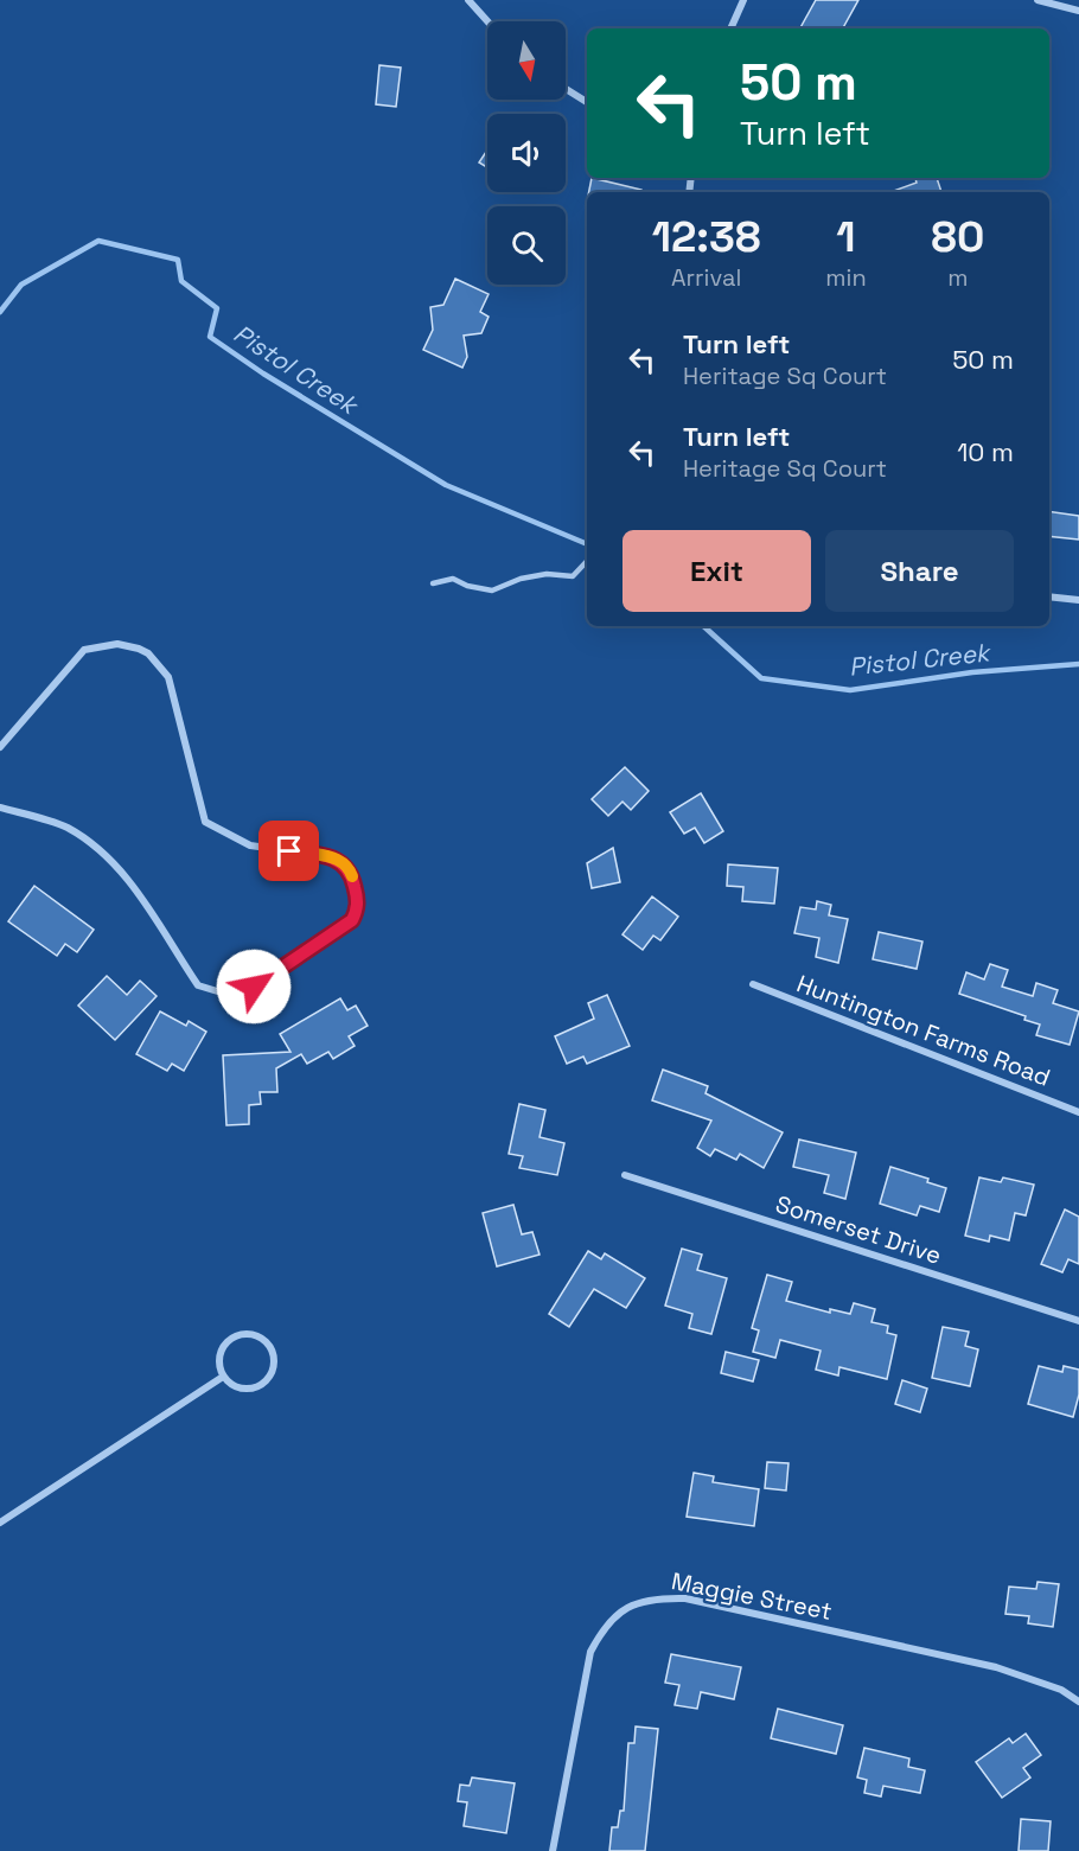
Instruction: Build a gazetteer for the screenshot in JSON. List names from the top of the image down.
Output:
{
  "streets": {
    "street": ["Huntington Farms Road", "Somerset Drive", "Maggie Street"]
  },
  "water": ["Pistol Creek"],
  "north": "bottom",
  "page": {
    "turn": ["50 m", "Turn left"],
    "eta": [
      "12:38",
      "Arrival",
      "1",
      "min",
      "80",
      "m"
    ],
    "list": [
      {
        "name": "Turn left",
        "note": "Heritage Sq Court",
        "value": "50 m"
      },
      {
        "name": "Turn left",
        "note": "Heritage Sq Court",
        "value": "10 m"
      }
    ],
    "buttons": ["Exit", "Share"]
  }
}
